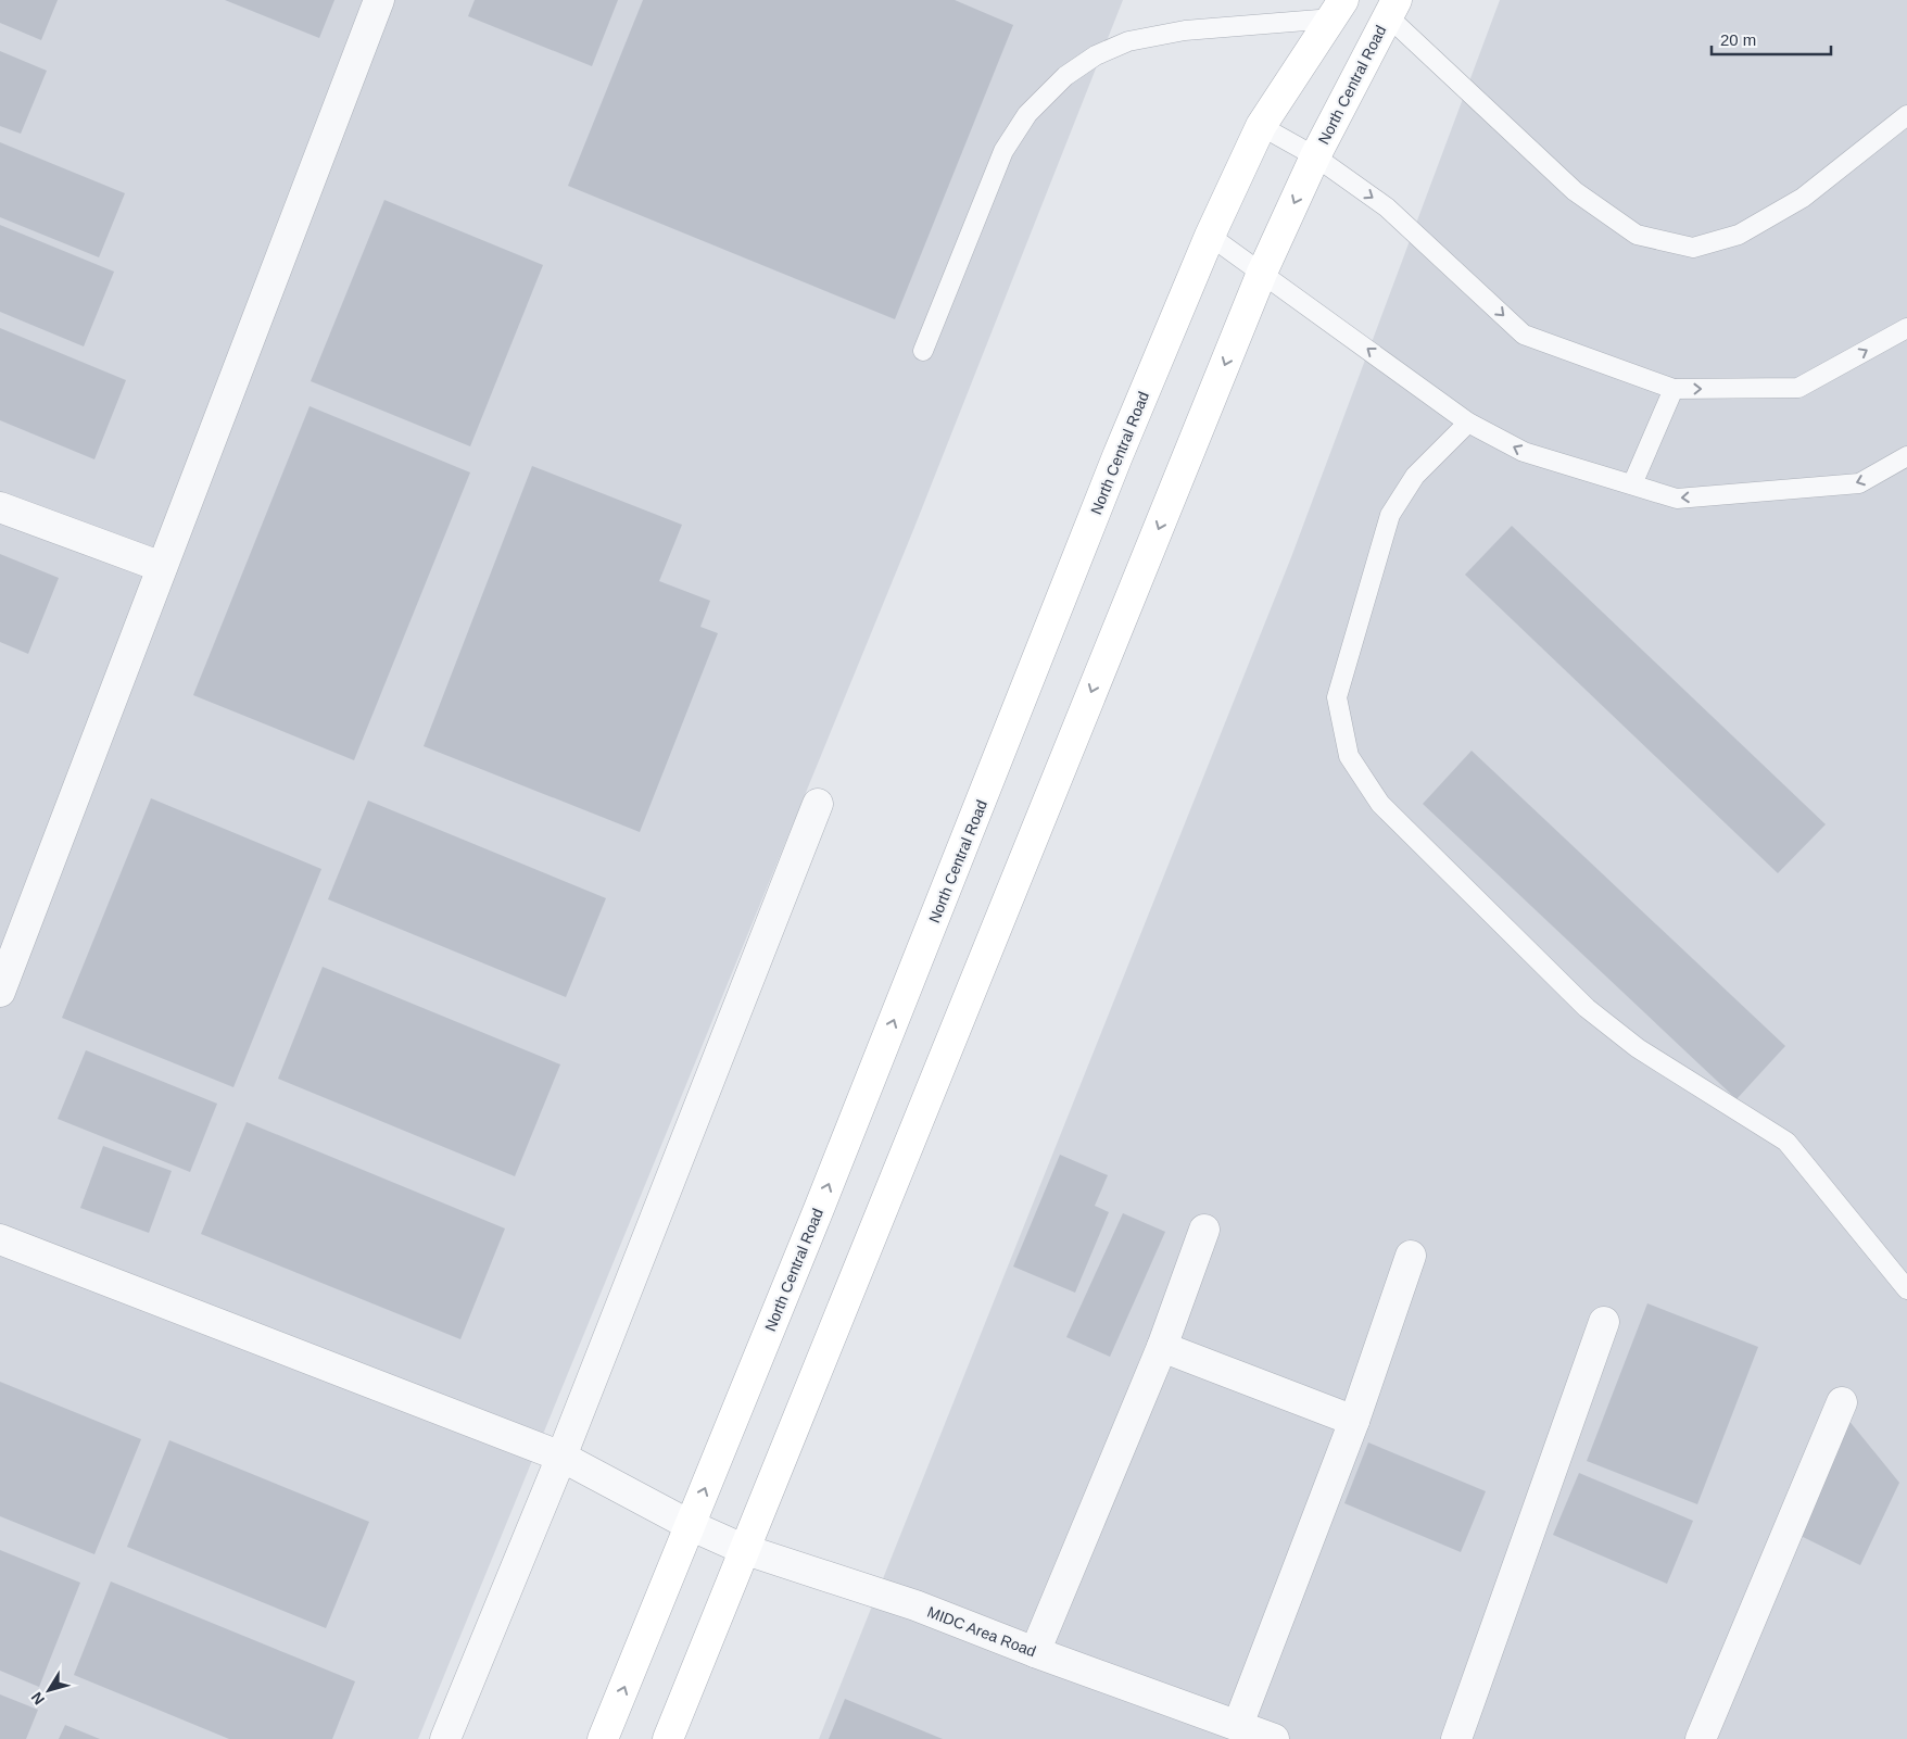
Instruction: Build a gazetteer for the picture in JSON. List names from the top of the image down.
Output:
{
  "streets": {
    "main road": ["North Central Road"],
    "street": ["MIDC Area Road"]
  },
  "crossings": [
    ["North Central Road", "MIDC Area Road"]
  ],
  "scale_bar": "20 m",
  "north": "bottom left"
}
